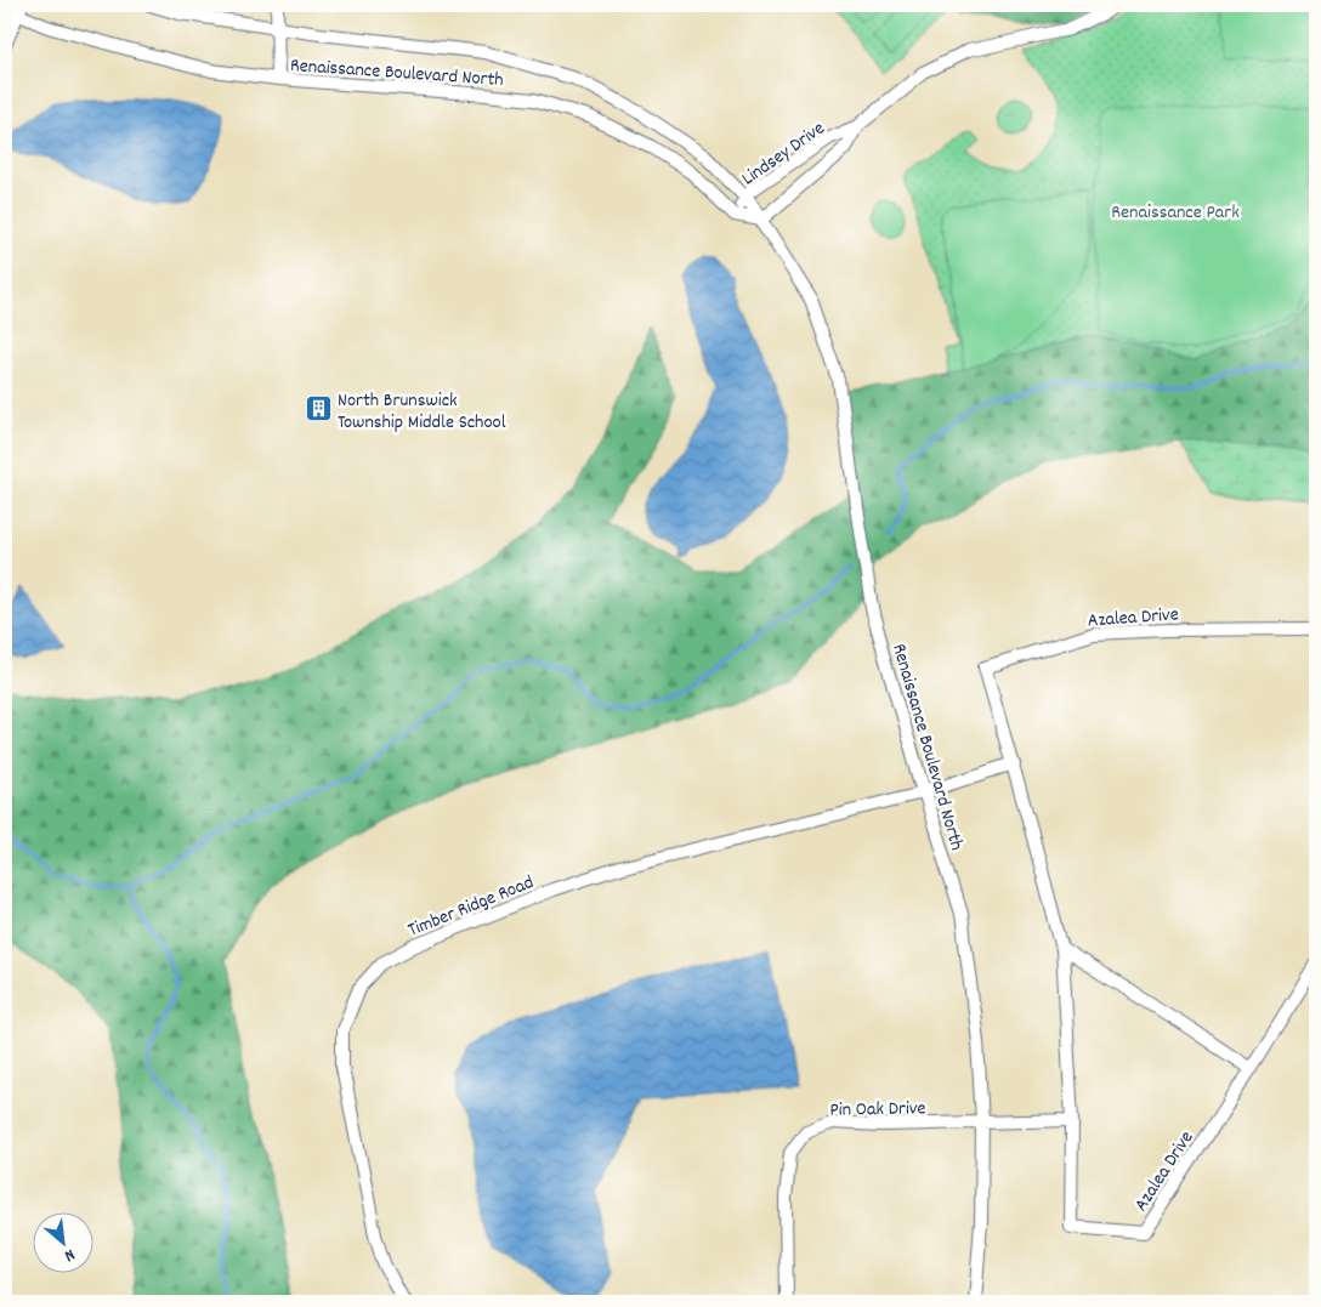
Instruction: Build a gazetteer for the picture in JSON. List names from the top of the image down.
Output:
{
  "streets": {
    "street": [
      "Renaissance Boulevard North",
      "Lindsey Drive",
      "Azalea Drive",
      "Timber Ridge Road",
      "Pin Oak Drive"
    ]
  },
  "crossings": [
    ["Renaissance Boulevard North", "Lindsey Drive"],
    ["Renaissance Boulevard North", "Timber Ridge Road"],
    ["Renaissance Boulevard North", "Pin Oak Drive"]
  ],
  "parks": ["Renaissance Park"],
  "places": {
    "building": ["North Brunswick Township Middle School"]
  },
  "north": "bottom right"
}
